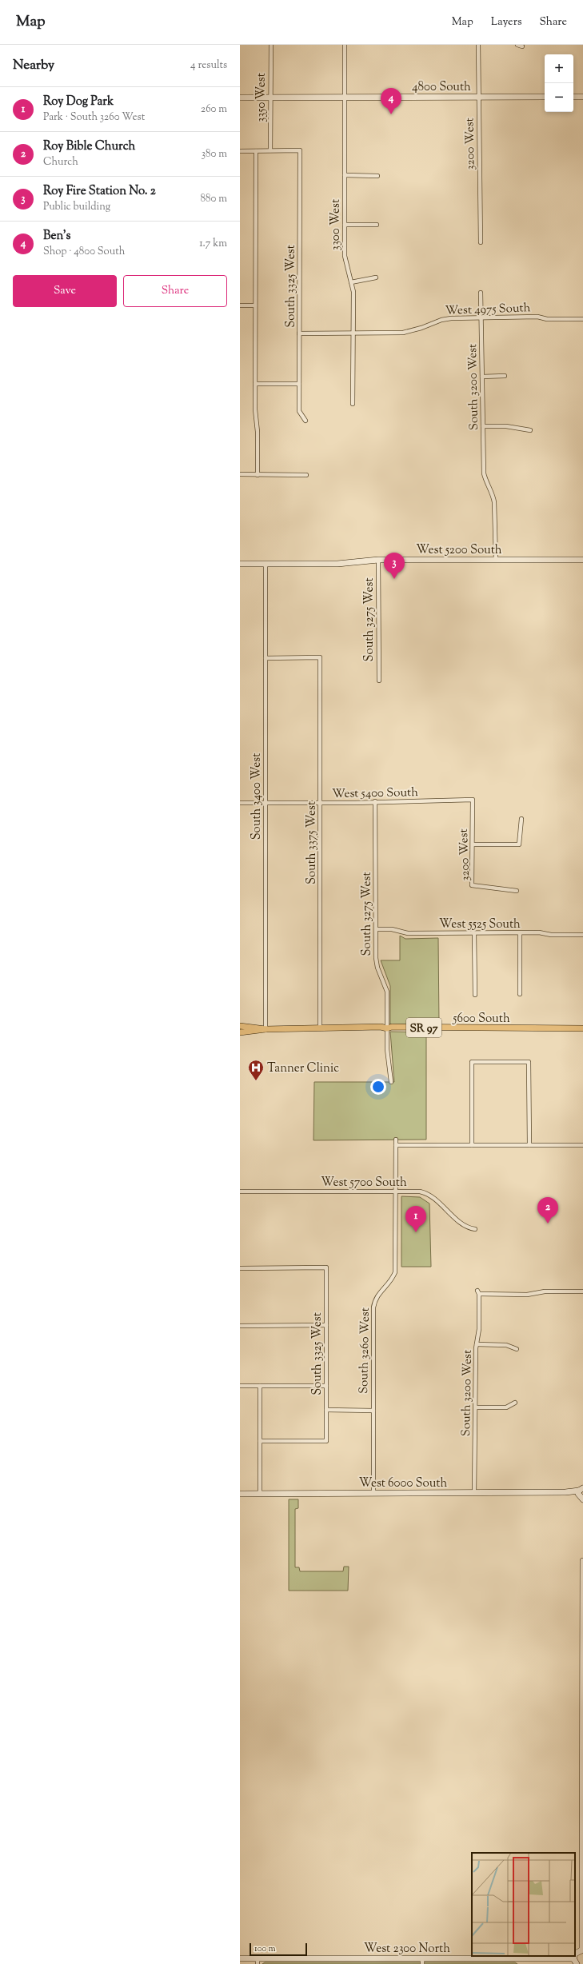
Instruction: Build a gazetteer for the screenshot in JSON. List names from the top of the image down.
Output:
{
  "streets": {
    "main road": ["5600 South", "SR 97"],
    "street": [
      "4800 South",
      "3350 West",
      "3200 West",
      "3300 West",
      "South 3325 West",
      "West 4975 South",
      "South 3200 West",
      "West 5200 South",
      "South 3275 West",
      "West 5400 South",
      "South 3400 West",
      "South 3375 West",
      "West 5525 South",
      "West 5700 South",
      "South 3260 West",
      "West 6000 South",
      "West 2300 North"
    ]
  },
  "crossings": [
    ["4800 South", "3350 West"],
    ["4800 South", "3200 West"],
    ["4800 South", "3300 West"],
    ["3350 West", "South 3325 West"],
    ["3200 West", "West 5400 South"],
    ["3300 West", "West 4975 South"],
    ["South 3325 West", "West 4975 South"],
    ["West 4975 South", "South 3200 West"],
    ["South 3200 West", "West 5200 South"],
    ["South 3200 West", "West 6000 South"],
    ["West 5200 South", "South 3275 West"],
    ["West 5200 South", "South 3400 West"],
    ["South 3275 West", "West 5400 South"],
    ["South 3275 West", "West 5525 South"],
    ["South 3275 West", "5600 South"],
    ["West 5400 South", "South 3400 West"],
    ["West 5400 South", "South 3375 West"],
    ["South 3400 West", "South 3375 West"],
    ["South 3400 West", "5600 South"],
    ["South 3375 West", "5600 South"],
    ["West 5700 South", "South 3260 West"],
    ["South 3260 West", "West 6000 South"]
  ],
  "places": {
    "hospital": ["Tanner Clinic"]
  },
  "scale_bar": "100 m",
  "page": {
    "header": "Map",
    "nav": ["Map", "Layers", "Share"],
    "heading": ["Nearby", "4 results"],
    "map_buttons": ["+", "−"],
    "list": [
      {
        "mark": "1",
        "name": "Roy Dog Park",
        "note": "Park · South 3260 West",
        "value": "260 m"
      },
      {
        "mark": "2",
        "name": "Roy Bible Church",
        "note": "Church",
        "value": "380 m"
      },
      {
        "mark": "3",
        "name": "Roy Fire Station No. 2",
        "note": "Public building",
        "value": "880 m"
      },
      {
        "mark": "4",
        "name": "Ben's",
        "note": "Shop · 4800 South",
        "value": "1.7 km"
      }
    ],
    "pins": [
      "4",
      "3",
      "2",
      "1"
    ],
    "buttons": ["Save", "Share"],
    "scale": "100 m"
  }
}
